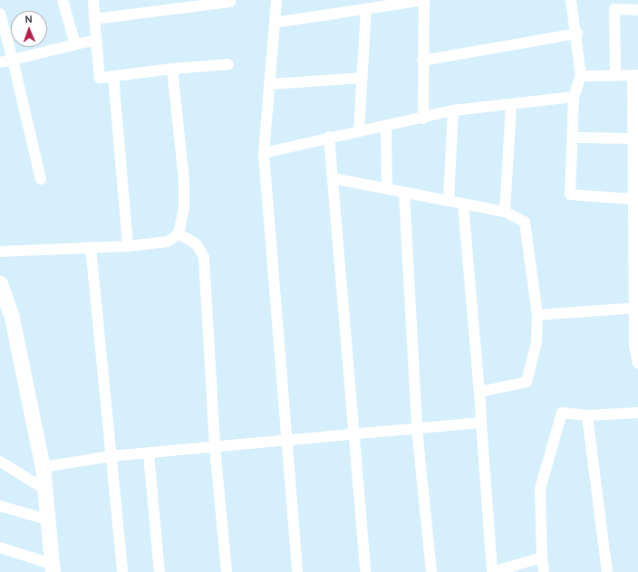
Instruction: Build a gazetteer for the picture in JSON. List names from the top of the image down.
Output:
{
  "north": "top"
}
